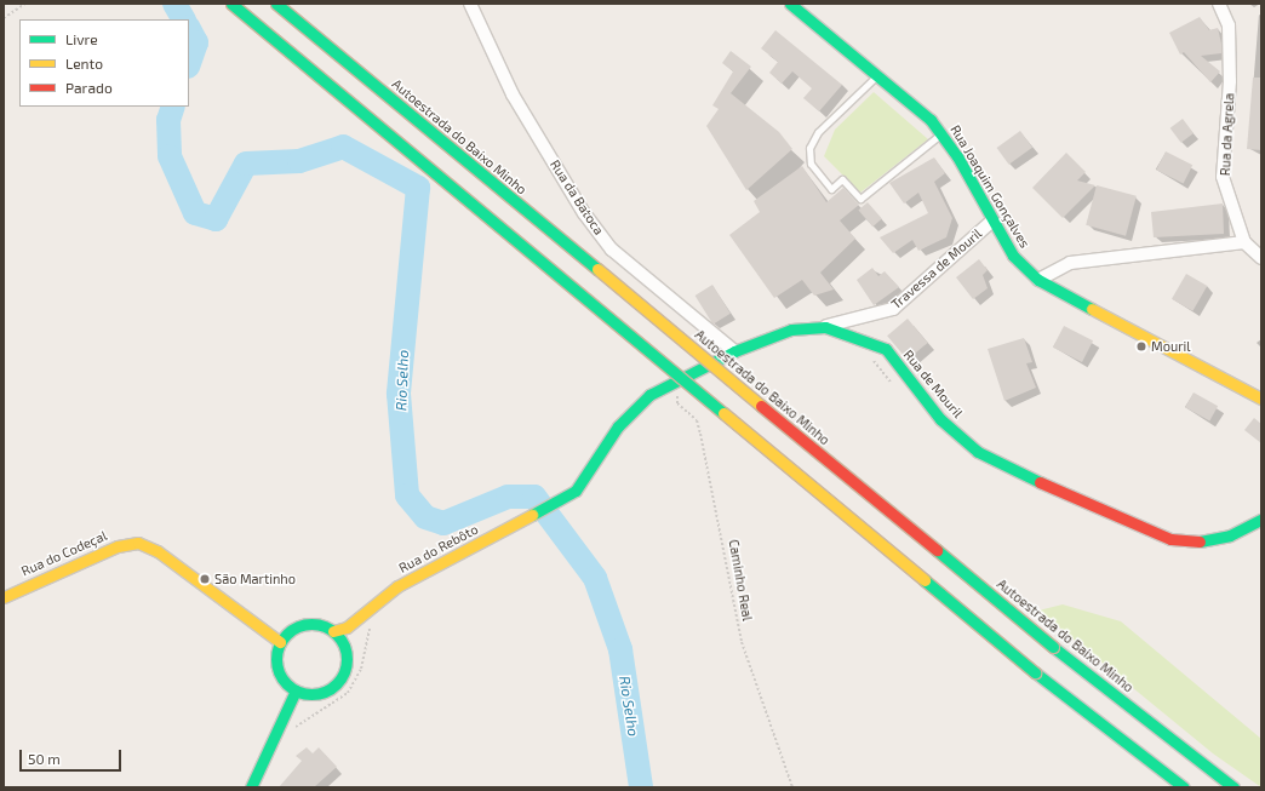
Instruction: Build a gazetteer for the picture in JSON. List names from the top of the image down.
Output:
{
  "streets": {
    "main road": [
      "Autoestrada do Baixo Minho",
      "Rua Joaquim Gonçalves",
      "Rua de Mouril",
      "Rua do Rebôto",
      "Rua do Codeçal"
    ],
    "street": ["Rua da Agrela", "Rua da Batoca", "Travessa de Mouril"],
    "path": ["Caminho Real"]
  },
  "crossings": [
    ["Rua Joaquim Gonçalves", "Travessa de Mouril"],
    ["Rua da Batoca", "Rua de Mouril"],
    ["Travessa de Mouril", "Rua de Mouril"],
    ["Rua de Mouril", "Rua do Rebôto"],
    ["Rua de Mouril", "Caminho Real"],
    ["Rua do Rebôto", "Rua do Codeçal"]
  ],
  "water": ["Rio Selho"],
  "places": ["Mouril", "São Martinho"],
  "legend": ["Livre", "Lento", "Parado"],
  "scale_bar": "50 m"
}
